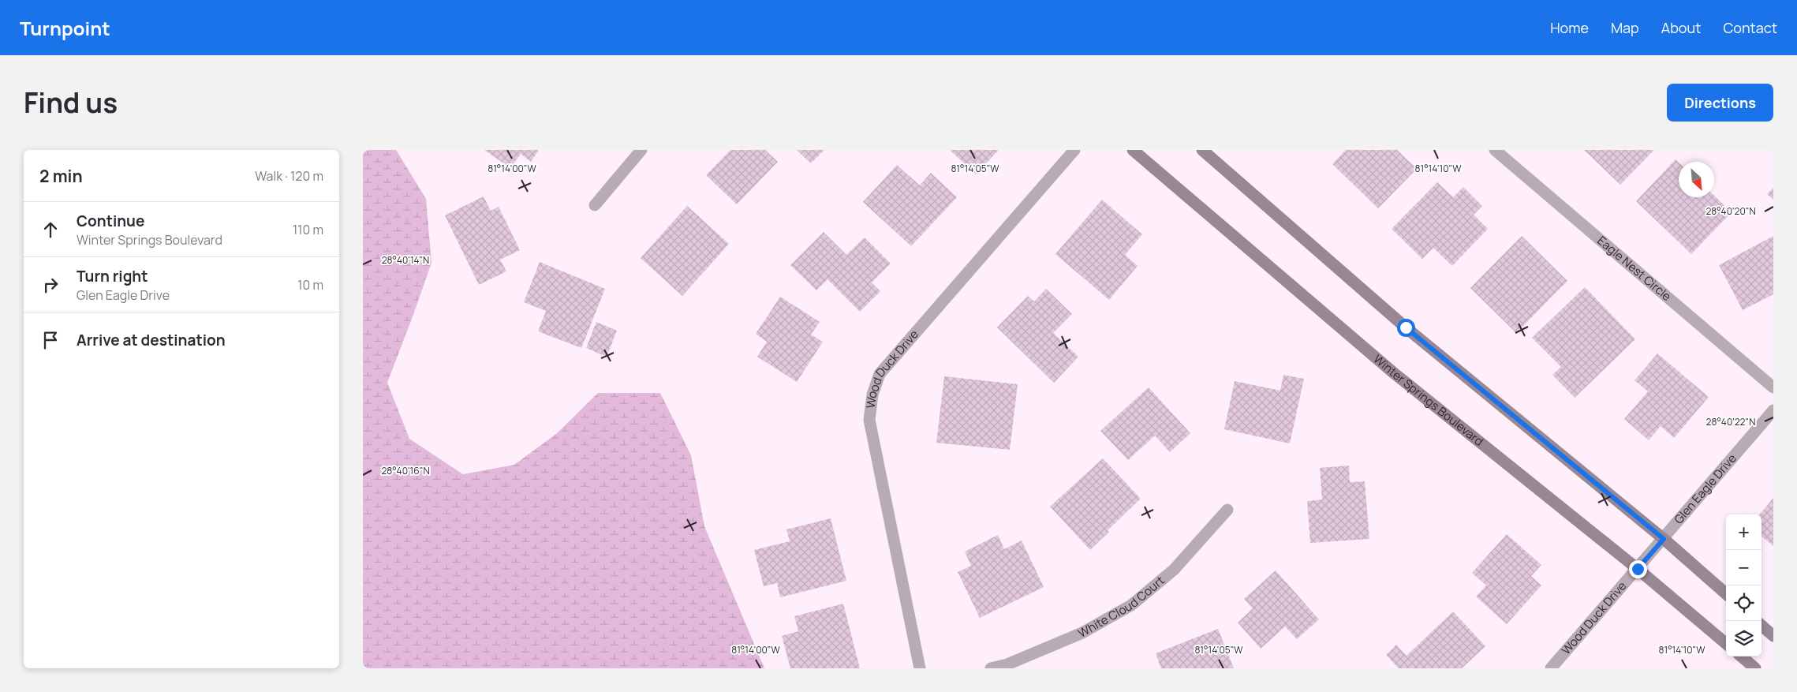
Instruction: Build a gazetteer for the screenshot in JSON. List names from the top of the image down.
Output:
{
  "streets": {
    "street": [
      "Eagle Nest Circle",
      "Wood Duck Drive",
      "Winter Springs Boulevard",
      "Glen Eagle Drive",
      "White Cloud Court"
    ]
  },
  "crossings": [
    ["Wood Duck Drive", "Winter Springs Boulevard"],
    ["Wood Duck Drive", "Glen Eagle Drive"],
    ["Winter Springs Boulevard", "Glen Eagle Drive"]
  ],
  "north": "bottom right",
  "page": {
    "header": "Turnpoint",
    "nav": [
      "Home",
      "Map",
      "About",
      "Contact"
    ],
    "title": "Find us",
    "buttons": "Directions",
    "heading": ["2 min", "Walk · 120 m"],
    "list": [
      ["Continue", "Winter Springs Boulevard", "110 m"],
      ["Turn right", "Glen Eagle Drive", "10 m"],
      "Arrive at destination"
    ],
    "map_buttons": ["+", "−"]
  },
  "coordinates": [
    "81°14'00\"W",
    "81°14'05\"W",
    "81°14'10\"W",
    "28°40'20\"N",
    "28°40'14\"N",
    "28°40'22\"N",
    "28°40'16\"N"
  ]
}
